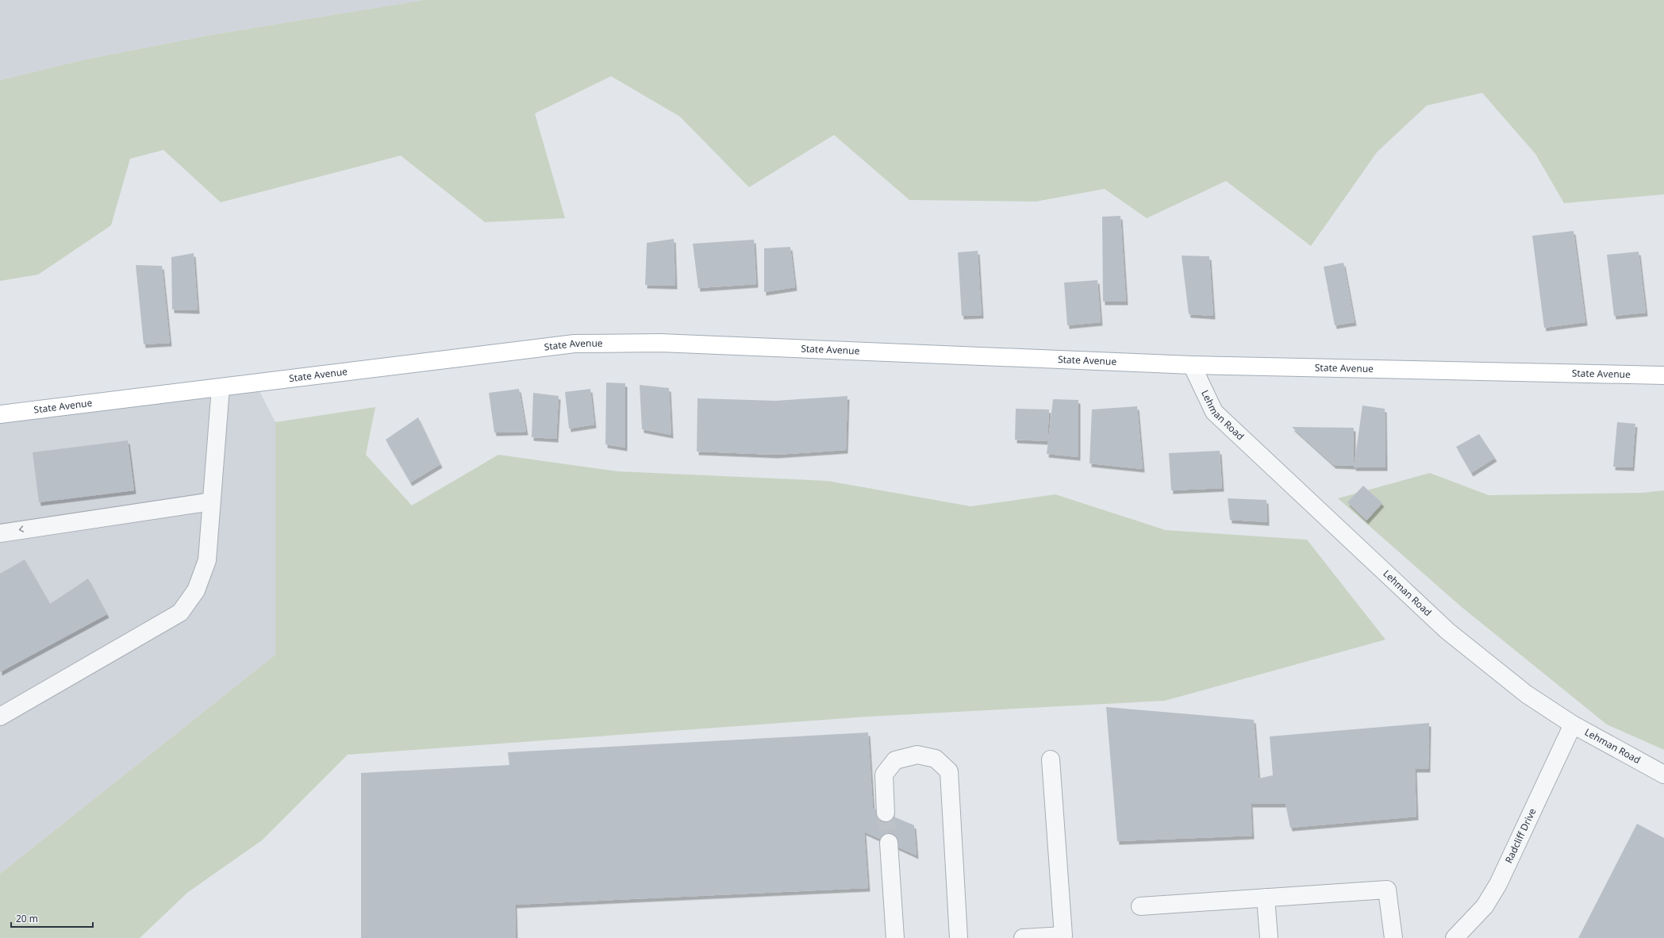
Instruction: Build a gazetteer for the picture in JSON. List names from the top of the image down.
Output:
{
  "streets": {
    "main road": ["State Avenue"],
    "street": ["Lehman Road", "Radcliff Drive"]
  },
  "crossings": [
    ["State Avenue", "Lehman Road"],
    ["Lehman Road", "Radcliff Drive"]
  ],
  "scale_bar": "20 m"
}
